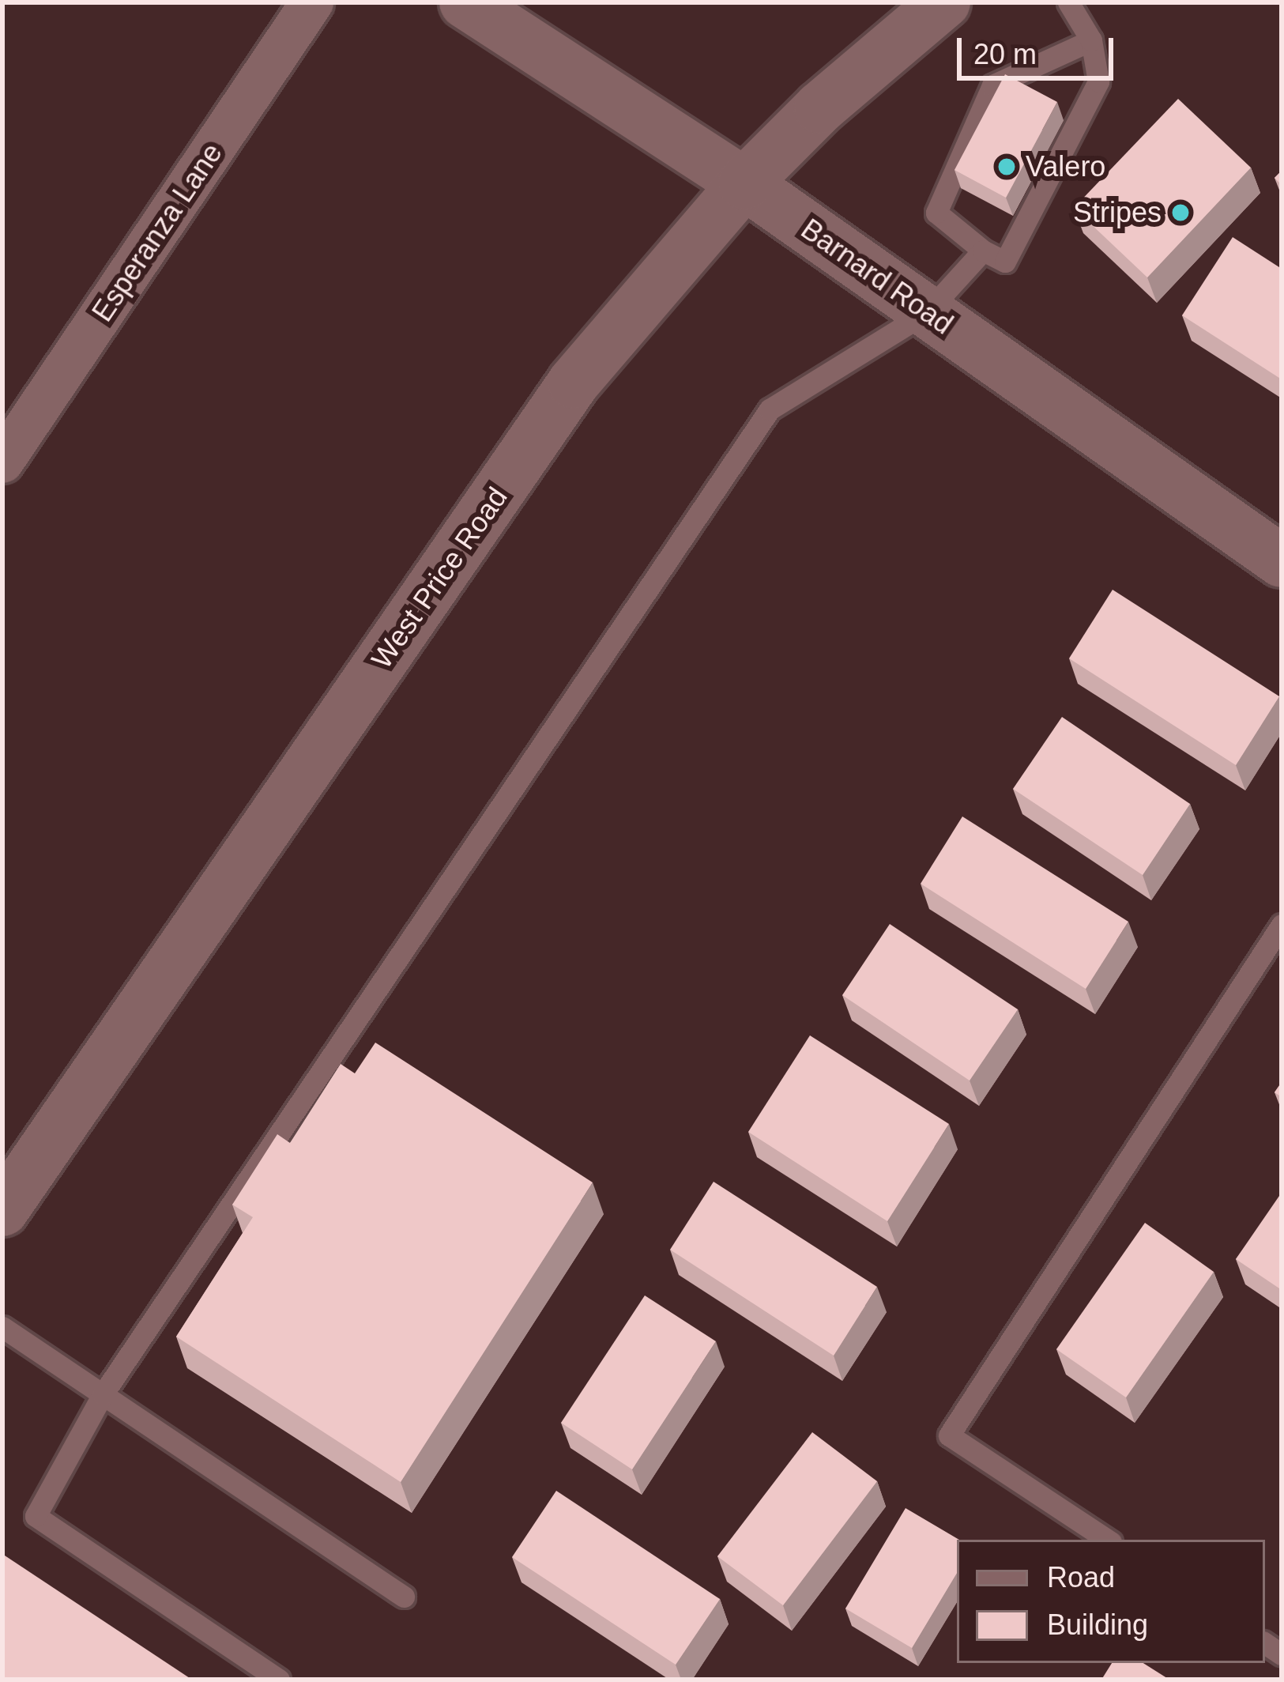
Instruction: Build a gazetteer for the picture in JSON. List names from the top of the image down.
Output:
{
  "streets": {
    "main road": ["Barnard Road", "West Price Road"],
    "street": ["Esperanza Lane"]
  },
  "crossings": [
    ["Barnard Road", "West Price Road"]
  ],
  "places": ["Valero", "Stripes"],
  "legend": ["Road", "Building"],
  "scale_bar": "20 m"
}
